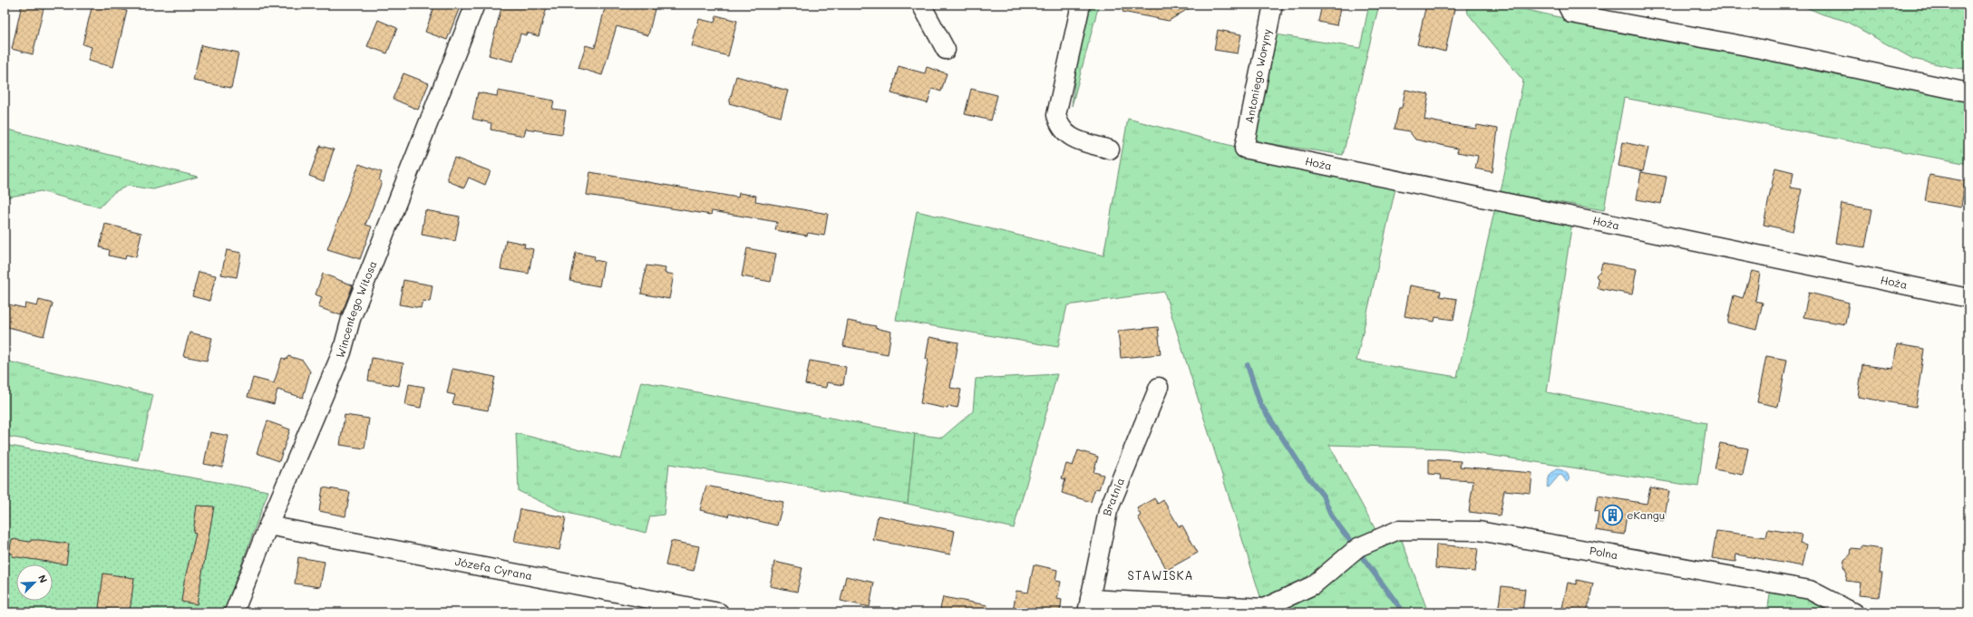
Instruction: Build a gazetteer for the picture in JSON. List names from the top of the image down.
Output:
{
  "streets": {
    "street": [
      "Antoniego Woryny",
      "Hoża",
      "Wincentego Witosa",
      "Bratnia",
      "Polna",
      "Józefa Cyrana"
    ]
  },
  "crossings": [
    ["Antoniego Woryny", "Hoża"],
    ["Wincentego Witosa", "Józefa Cyrana"],
    ["Bratnia", "Polna"]
  ],
  "districts": ["STAWISKA"],
  "places": {
    "building": ["eKangu"]
  },
  "north": "top right"
}
